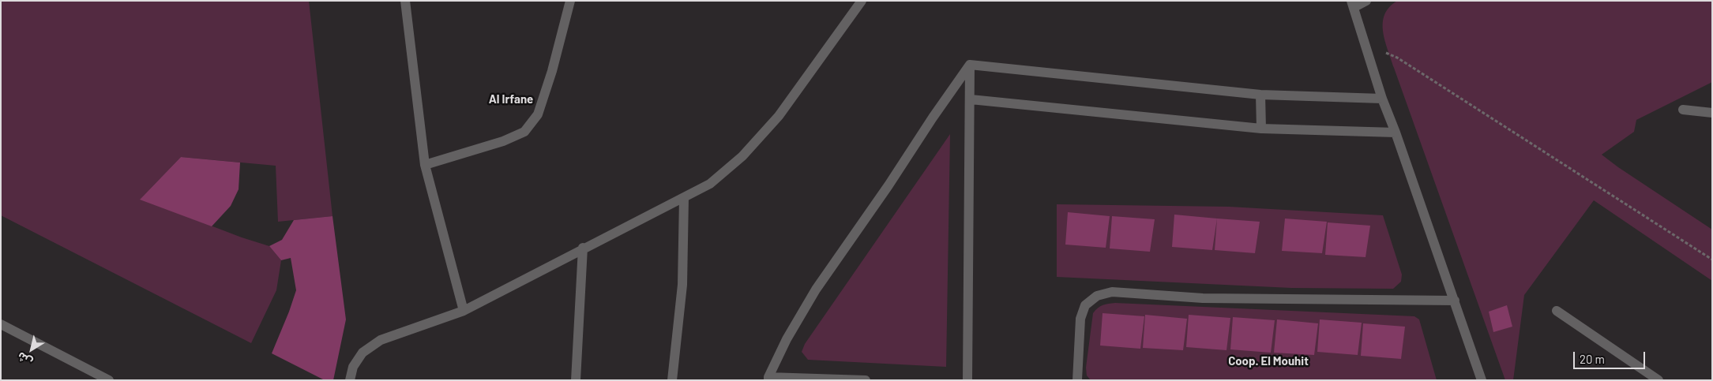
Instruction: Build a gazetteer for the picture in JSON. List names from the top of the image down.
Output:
{
  "districts": ["Al Irfane", "Coop. El Mouhit"],
  "scale_bar": "20 m",
  "north": "bottom left"
}
